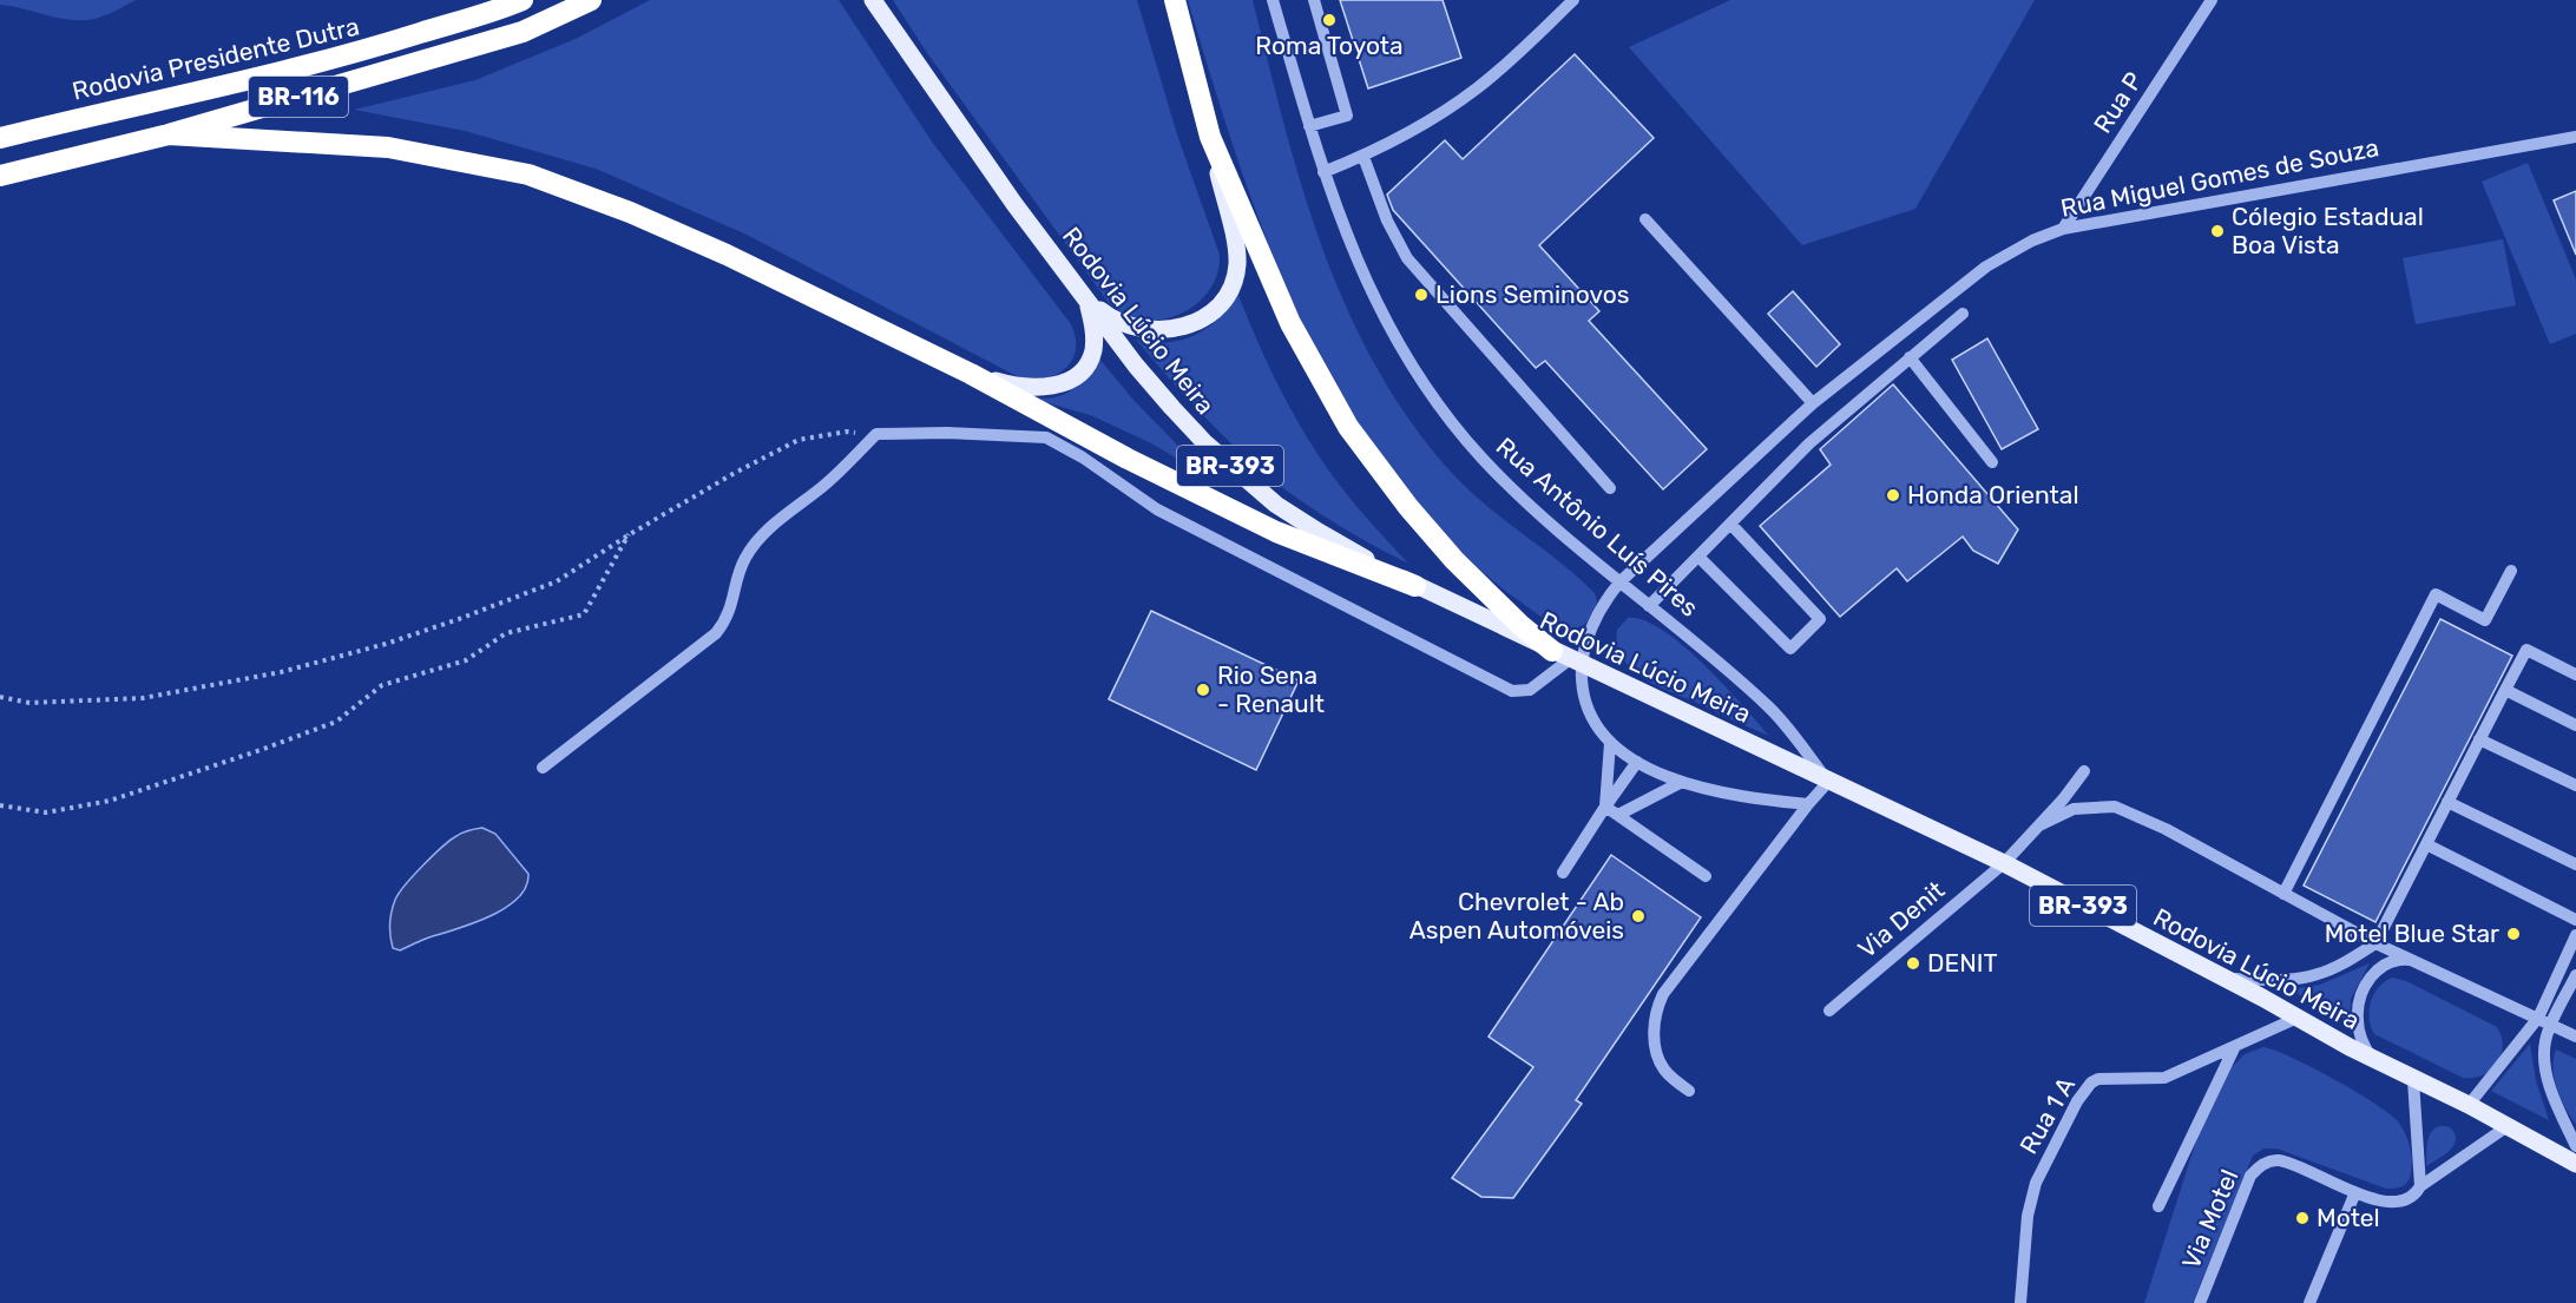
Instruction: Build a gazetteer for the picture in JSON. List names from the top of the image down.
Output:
{
  "streets": {
    "highway": ["Rodovia Presidente Dutra", "BR-116"],
    "main road": ["Rodovia Lúcio Meira", "BR-393"],
    "street": [
      "Rua P",
      "Rua Miguel Gomes de Souza",
      "Rua Antônio Luís Pires",
      "Via Denit",
      "Rua 1 A",
      "Via Motel"
    ]
  },
  "crossings": [
    ["Rua P", "Rua Miguel Gomes de Souza"],
    ["Rua Miguel Gomes de Souza", "Rodovia Lúcio Meira"],
    ["Rua Miguel Gomes de Souza", "Rua Antônio Luís Pires"],
    ["Rodovia Lúcio Meira", "Rua Antônio Luís Pires"],
    ["Rodovia Lúcio Meira", "Via Denit"],
    ["Rodovia Lúcio Meira", "Rua 1 A"],
    ["Rodovia Lúcio Meira", "Via Motel"]
  ],
  "places": [
    "Roma Toyota",
    "Cólegio Estadual Boa Vista",
    "Lions Seminovos",
    "Honda Oriental",
    "Rio Sena - Renault",
    "Chevrolet - Ab Aspen Automóveis",
    "Motel Blue Star",
    "DENIT",
    "Motel"
  ]
}
